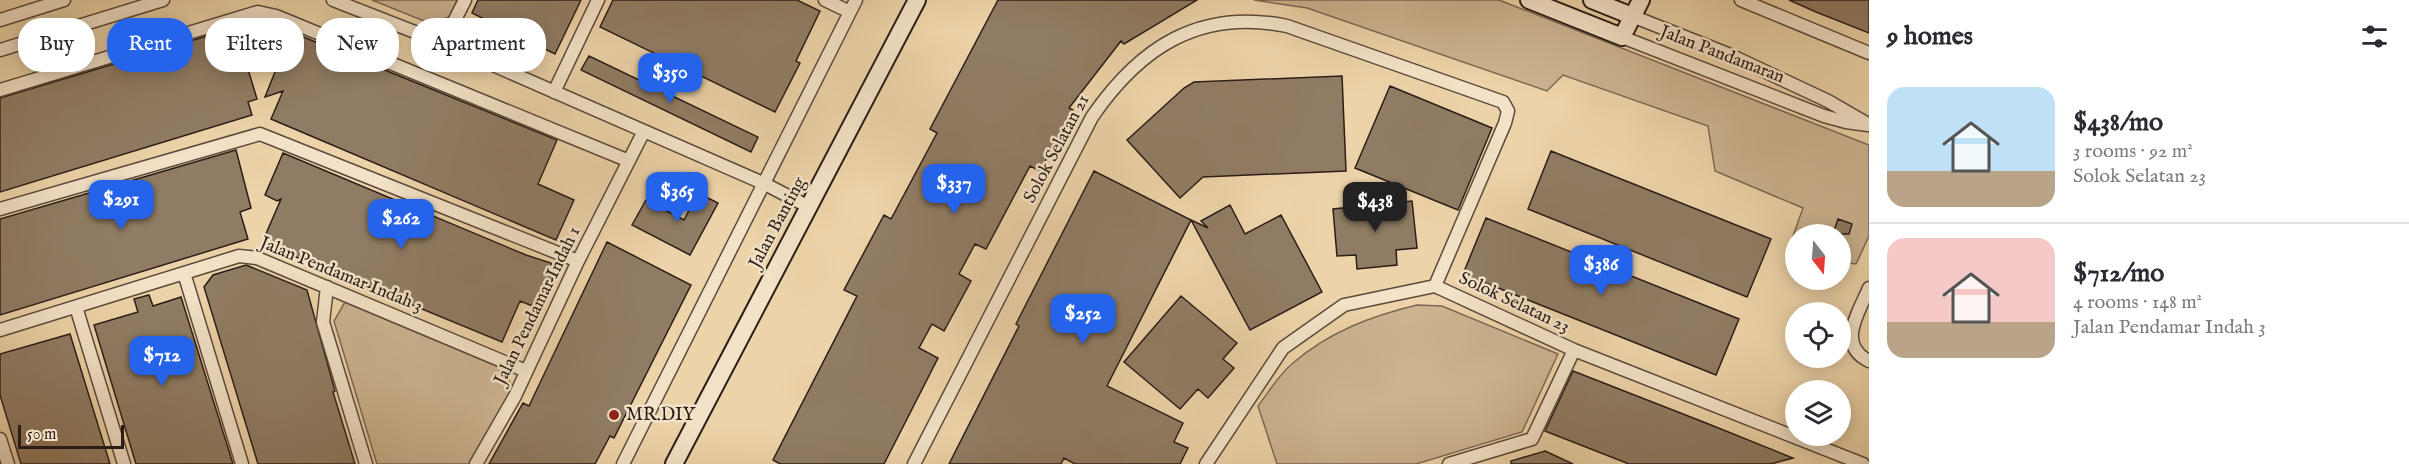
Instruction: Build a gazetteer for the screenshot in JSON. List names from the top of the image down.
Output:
{
  "streets": {
    "main road": ["Jalan Pandamaran", "Jalan Banting"],
    "street": [
      "Solok Selatan 21",
      "Jalan Pendamar Indah 3",
      "Solok Selatan 23",
      "Jalan Pendamar Indah 1"
    ]
  },
  "crossings": [
    ["Solok Selatan 21", "Solok Selatan 23"],
    ["Jalan Pendamar Indah 3", "Jalan Pendamar Indah 1"]
  ],
  "places": ["MR.DIY"],
  "scale_bar": "50 m",
  "north": "bottom",
  "page": {
    "heading": "9 homes",
    "chip": [
      "Buy",
      "Rent",
      "Filters",
      "New",
      "Apartment"
    ],
    "price": [
      "$350",
      "$337",
      "$365",
      "$291",
      "$438",
      "$262",
      "$386",
      "$252",
      "$712"
    ],
    "list": [
      {
        "name": "$438/mo",
        "note": "3 rooms · 92 m² · Solok Selatan 23"
      },
      {
        "name": "$712/mo",
        "note": "4 rooms · 148 m² · Jalan Pendamar Indah 3"
      }
    ],
    "scale": "50 m"
  }
}
